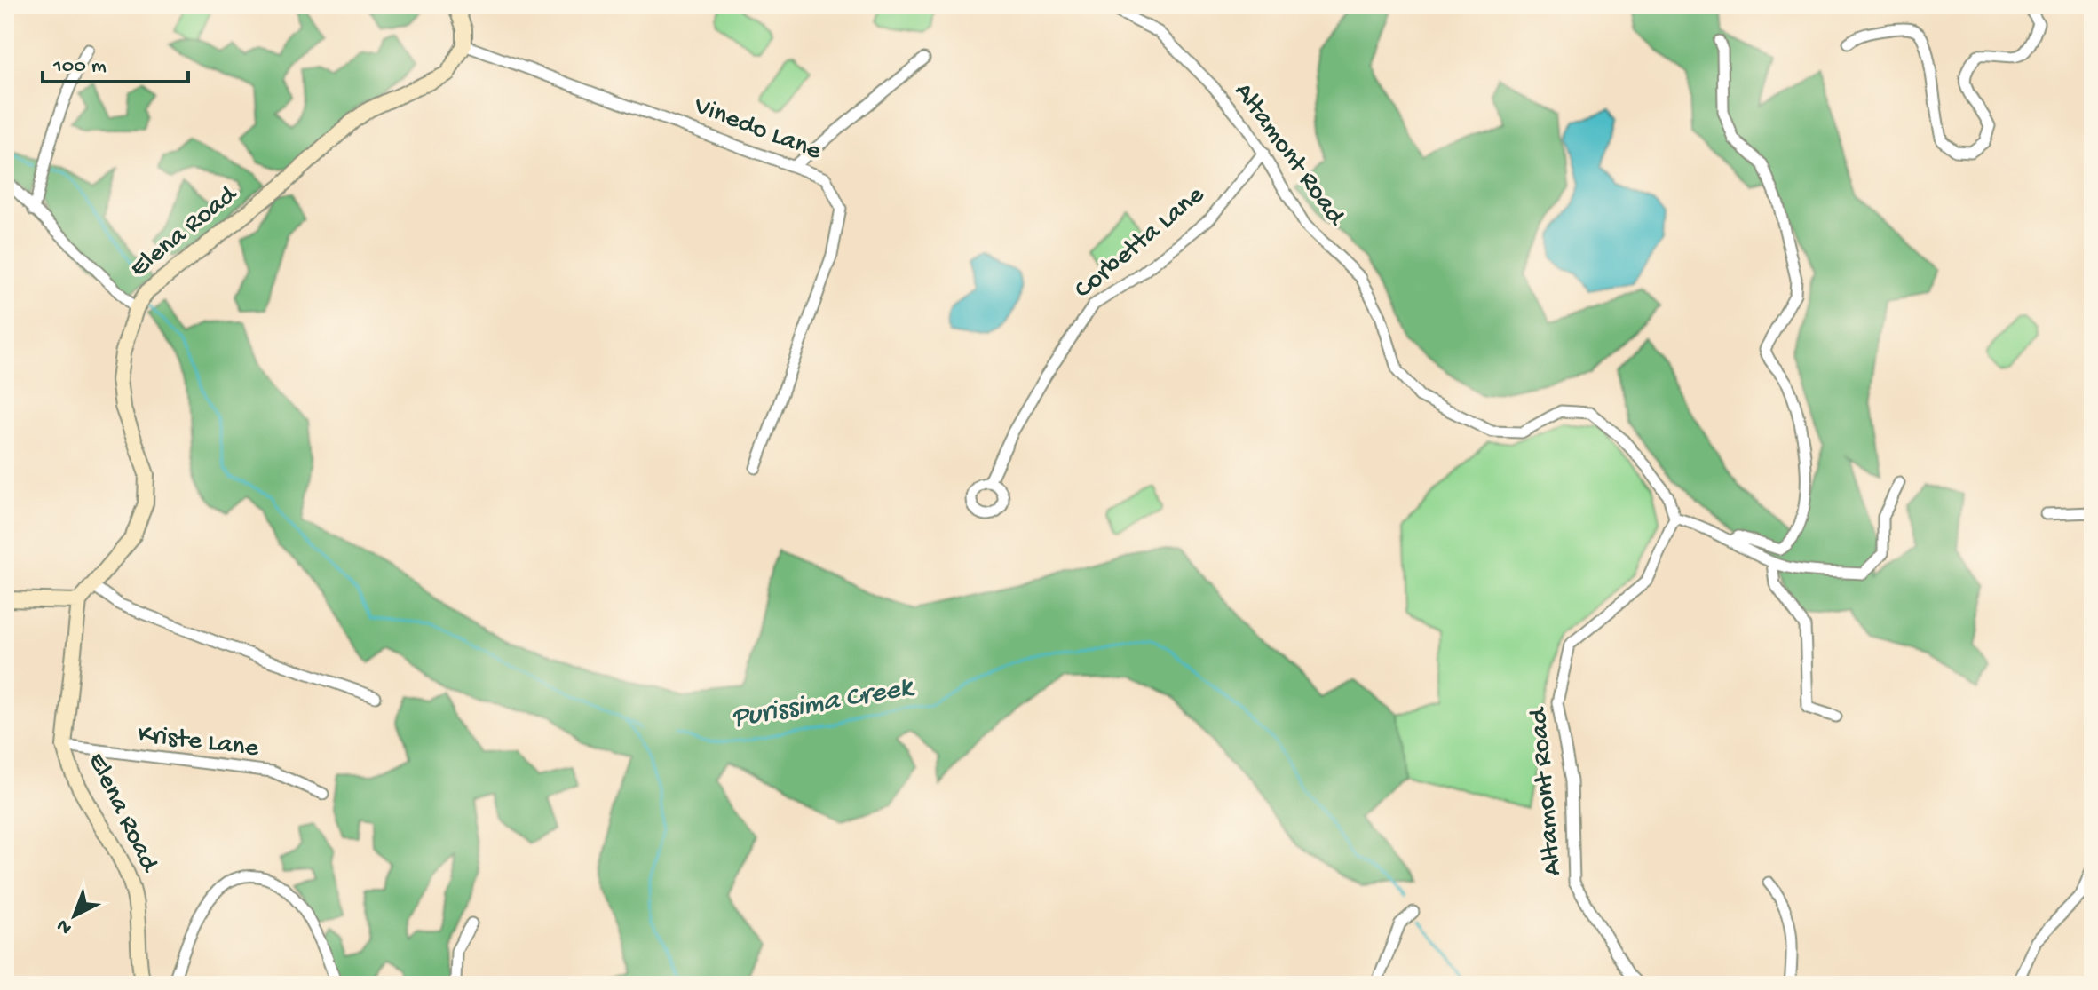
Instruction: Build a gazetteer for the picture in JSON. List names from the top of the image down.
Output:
{
  "streets": {
    "street": [
      "Vinedo Lane",
      "Altamont Road",
      "Elena Road",
      "Corbetta Lane",
      "Kriste Lane"
    ]
  },
  "crossings": [
    ["Vinedo Lane", "Elena Road"],
    ["Altamont Road", "Corbetta Lane"],
    ["Elena Road", "Kriste Lane"]
  ],
  "water": ["Purissima Creek"],
  "scale_bar": "100 m",
  "north": "bottom left"
}
